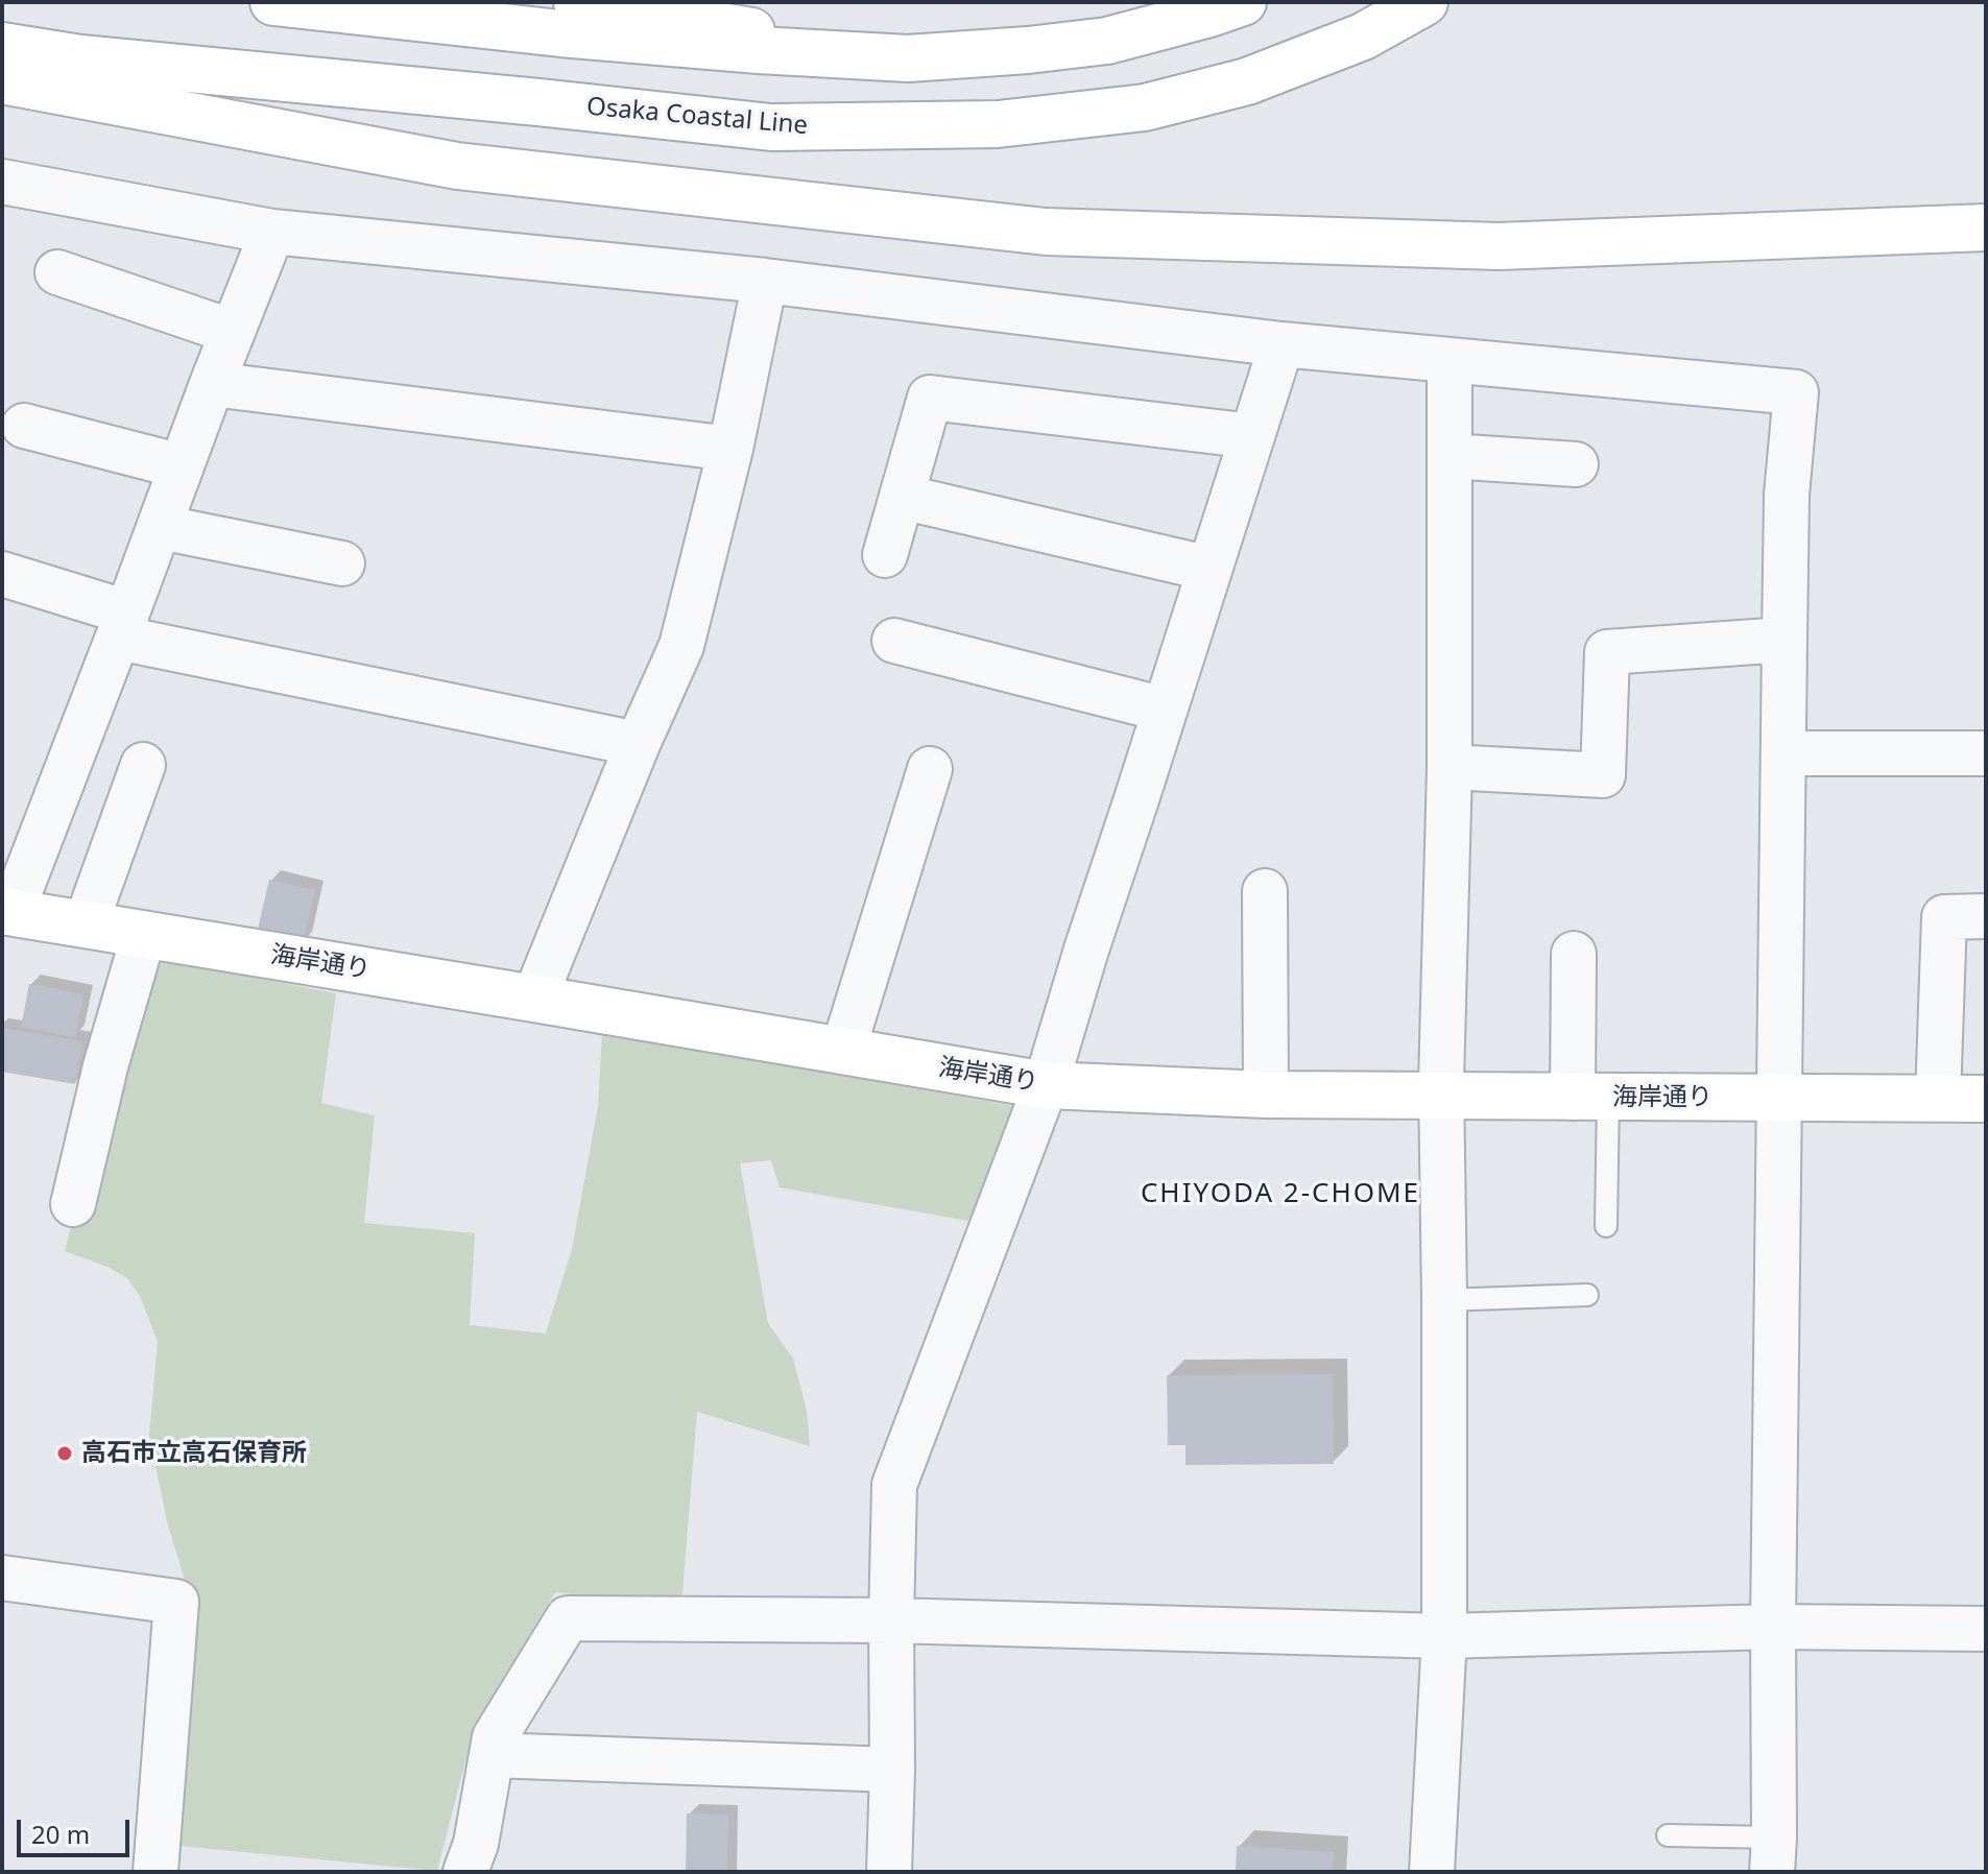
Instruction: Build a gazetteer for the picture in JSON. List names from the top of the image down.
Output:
{
  "streets": {
    "street": ["Osaka Coastal Line", "海岸通り"]
  },
  "districts": ["CHIYODA 2-CHOME"],
  "places": ["高石市立高石保育所"],
  "scale_bar": "20 m"
}
